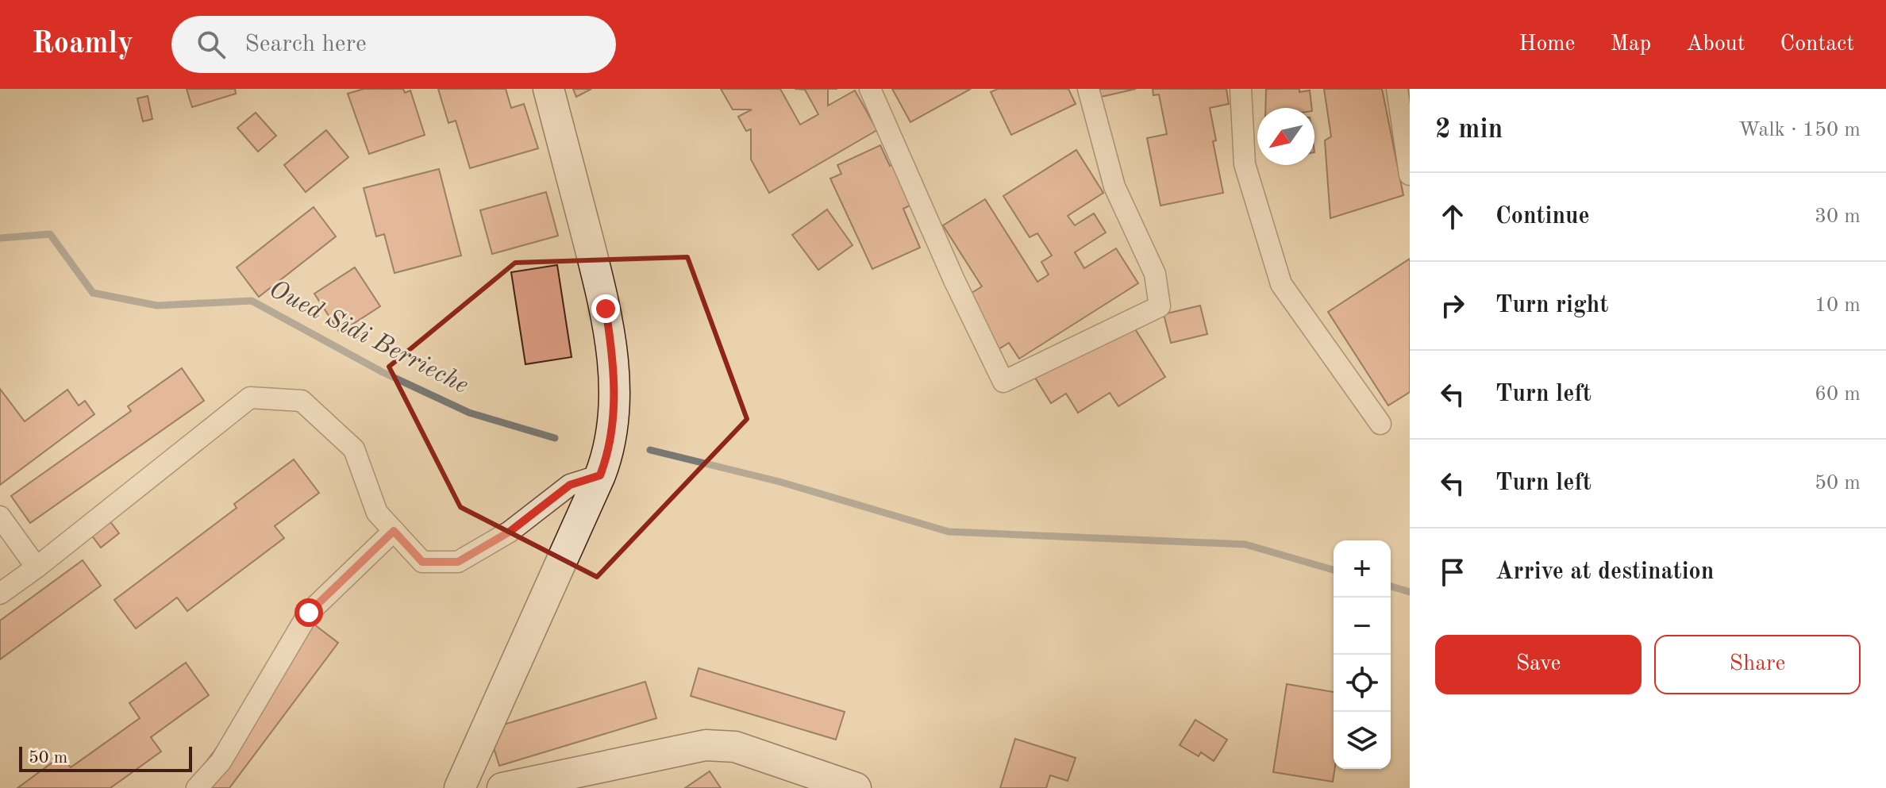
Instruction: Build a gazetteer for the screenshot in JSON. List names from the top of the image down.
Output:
{
  "water": ["Oued Sidi Berrieche"],
  "scale_bar": "50 m",
  "north": "bottom left",
  "page": {
    "header": "Roamly",
    "search": "Search here",
    "nav": [
      "Home",
      "Map",
      "About",
      "Contact"
    ],
    "heading": ["2 min", "Walk · 150 m"],
    "list": [
      ["Continue", "30 m"],
      ["Turn right", "10 m"],
      ["Turn left", "60 m"],
      ["Turn left", "50 m"],
      "Arrive at destination"
    ],
    "map_buttons": ["+", "−"],
    "buttons": ["Save", "Share"],
    "scale": "50 m"
  }
}
